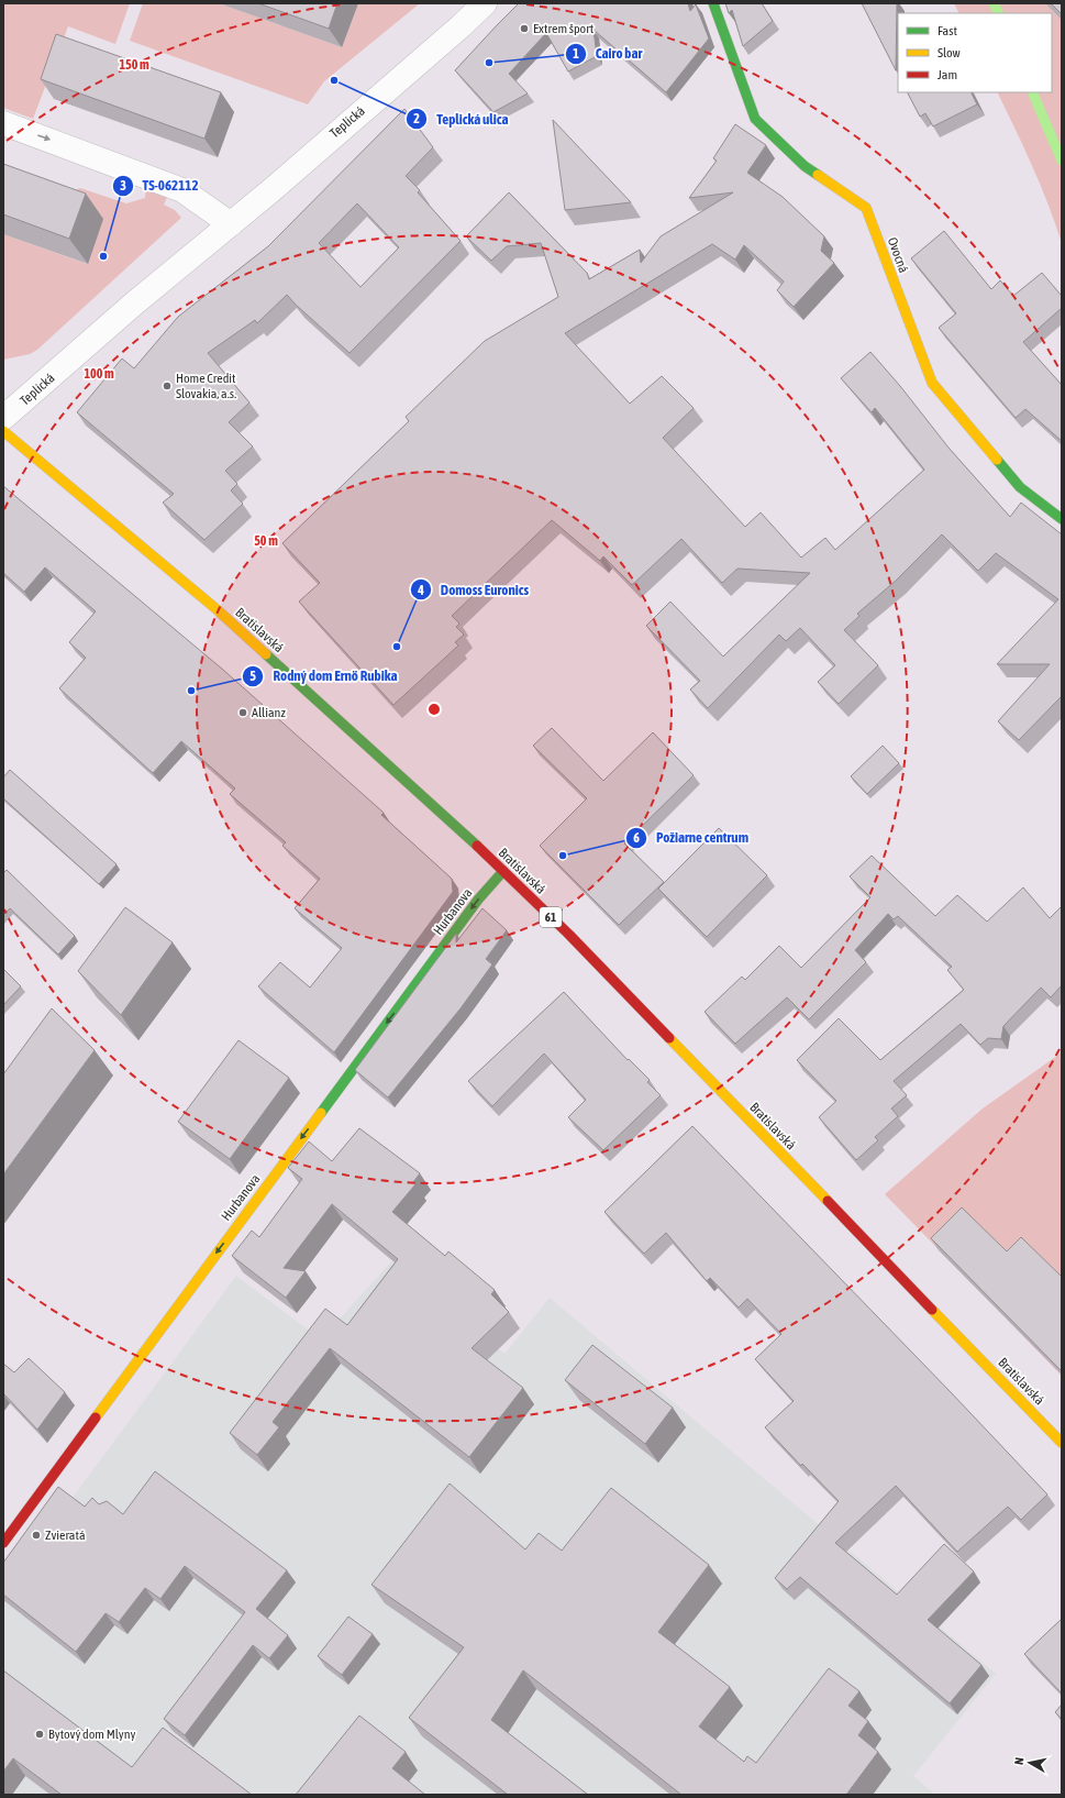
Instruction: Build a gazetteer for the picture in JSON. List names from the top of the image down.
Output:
{
  "streets": {
    "street": [
      "Teplická",
      "Ovocná",
      "Bratislavská",
      "Hurbanova",
      "61"
    ]
  },
  "crossings": [
    ["Bratislavská", "Hurbanova"]
  ],
  "one_way": ["Hurbanova"],
  "places": [
    "Extrem šport",
    "Cairo bar",
    "Teplická ulica",
    "TS-062112",
    "Home Credit Slovakia, a.s.",
    "Domoss Euronics",
    "Rodný dom Ernö Rubika",
    "Allianz",
    "Požiarne centrum",
    "Zvieratá",
    "Bytový dom Mlyny"
  ],
  "legend": ["Fast", "Slow", "Jam"],
  "north": "left",
  "rings": ["150 m", "100 m", "50 m"]
}
